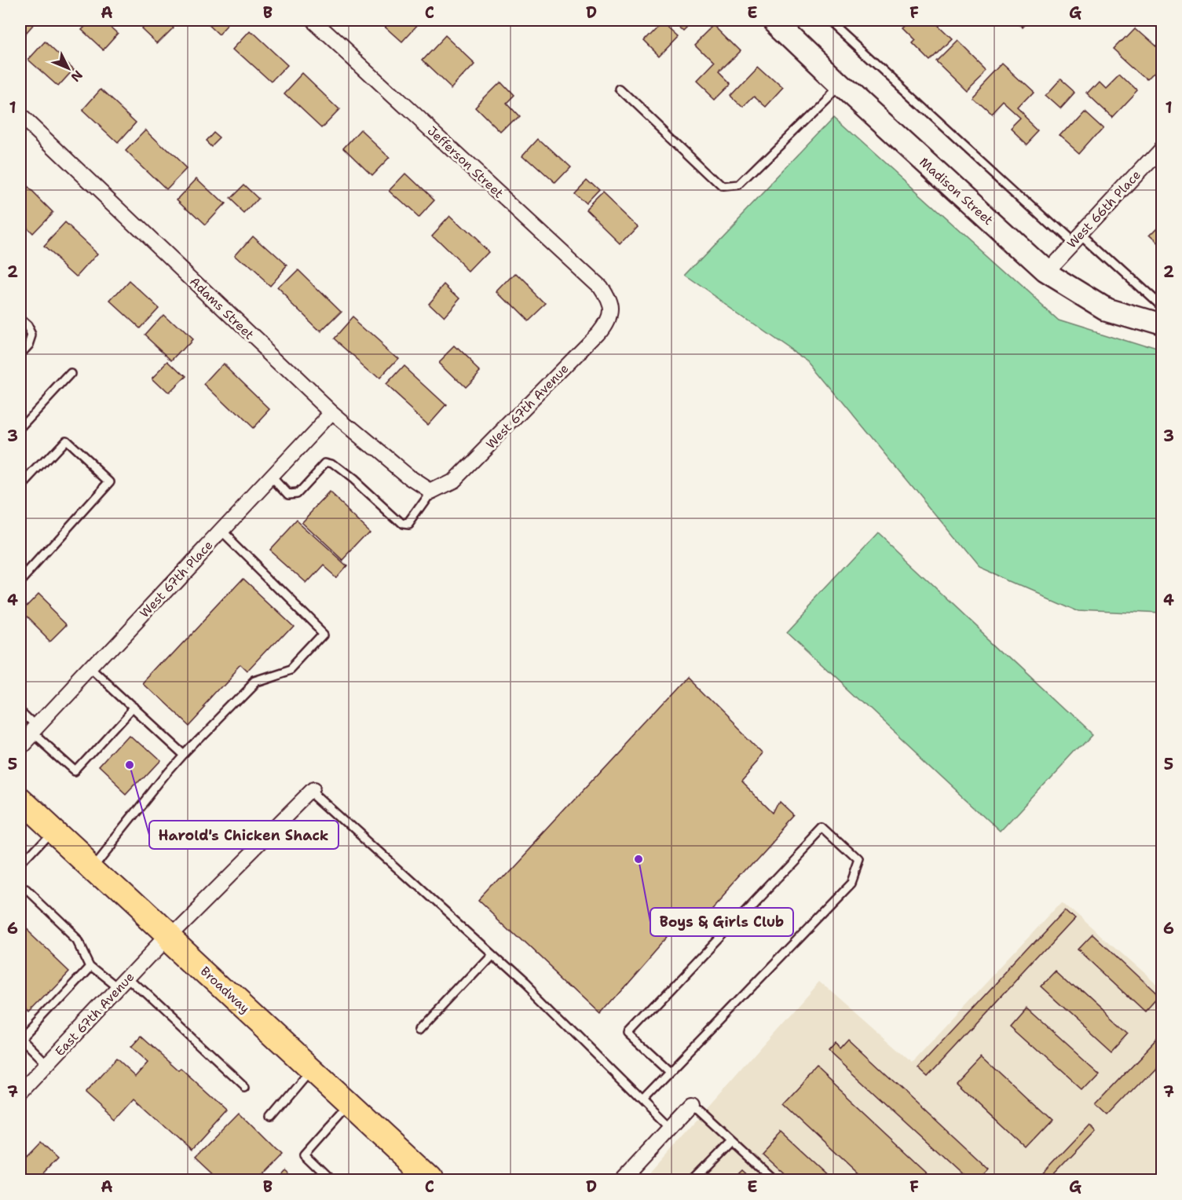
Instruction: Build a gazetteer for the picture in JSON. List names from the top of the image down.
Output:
{
  "streets": {
    "main road": ["Broadway"],
    "street": [
      "Jefferson Street",
      "Madison Street",
      "West 66th Place",
      "Adams Street",
      "West 67th Avenue",
      "West 67th Place",
      "East 67th Avenue"
    ]
  },
  "crossings": [
    ["Jefferson Street", "West 67th Avenue"],
    ["Madison Street", "West 66th Place"],
    ["Adams Street", "West 67th Avenue"],
    ["Adams Street", "West 67th Place"],
    ["Broadway", "East 67th Avenue"]
  ],
  "places": ["Harold's Chicken Shack", "Boys & Girls Club"],
  "north": "bottom right",
  "grid": {
    "columns": [
      "A",
      "B",
      "C",
      "D",
      "E",
      "F",
      "G"
    ],
    "rows": [
      "1",
      "2",
      "3",
      "4",
      "5",
      "6",
      "7"
    ]
  }
}
